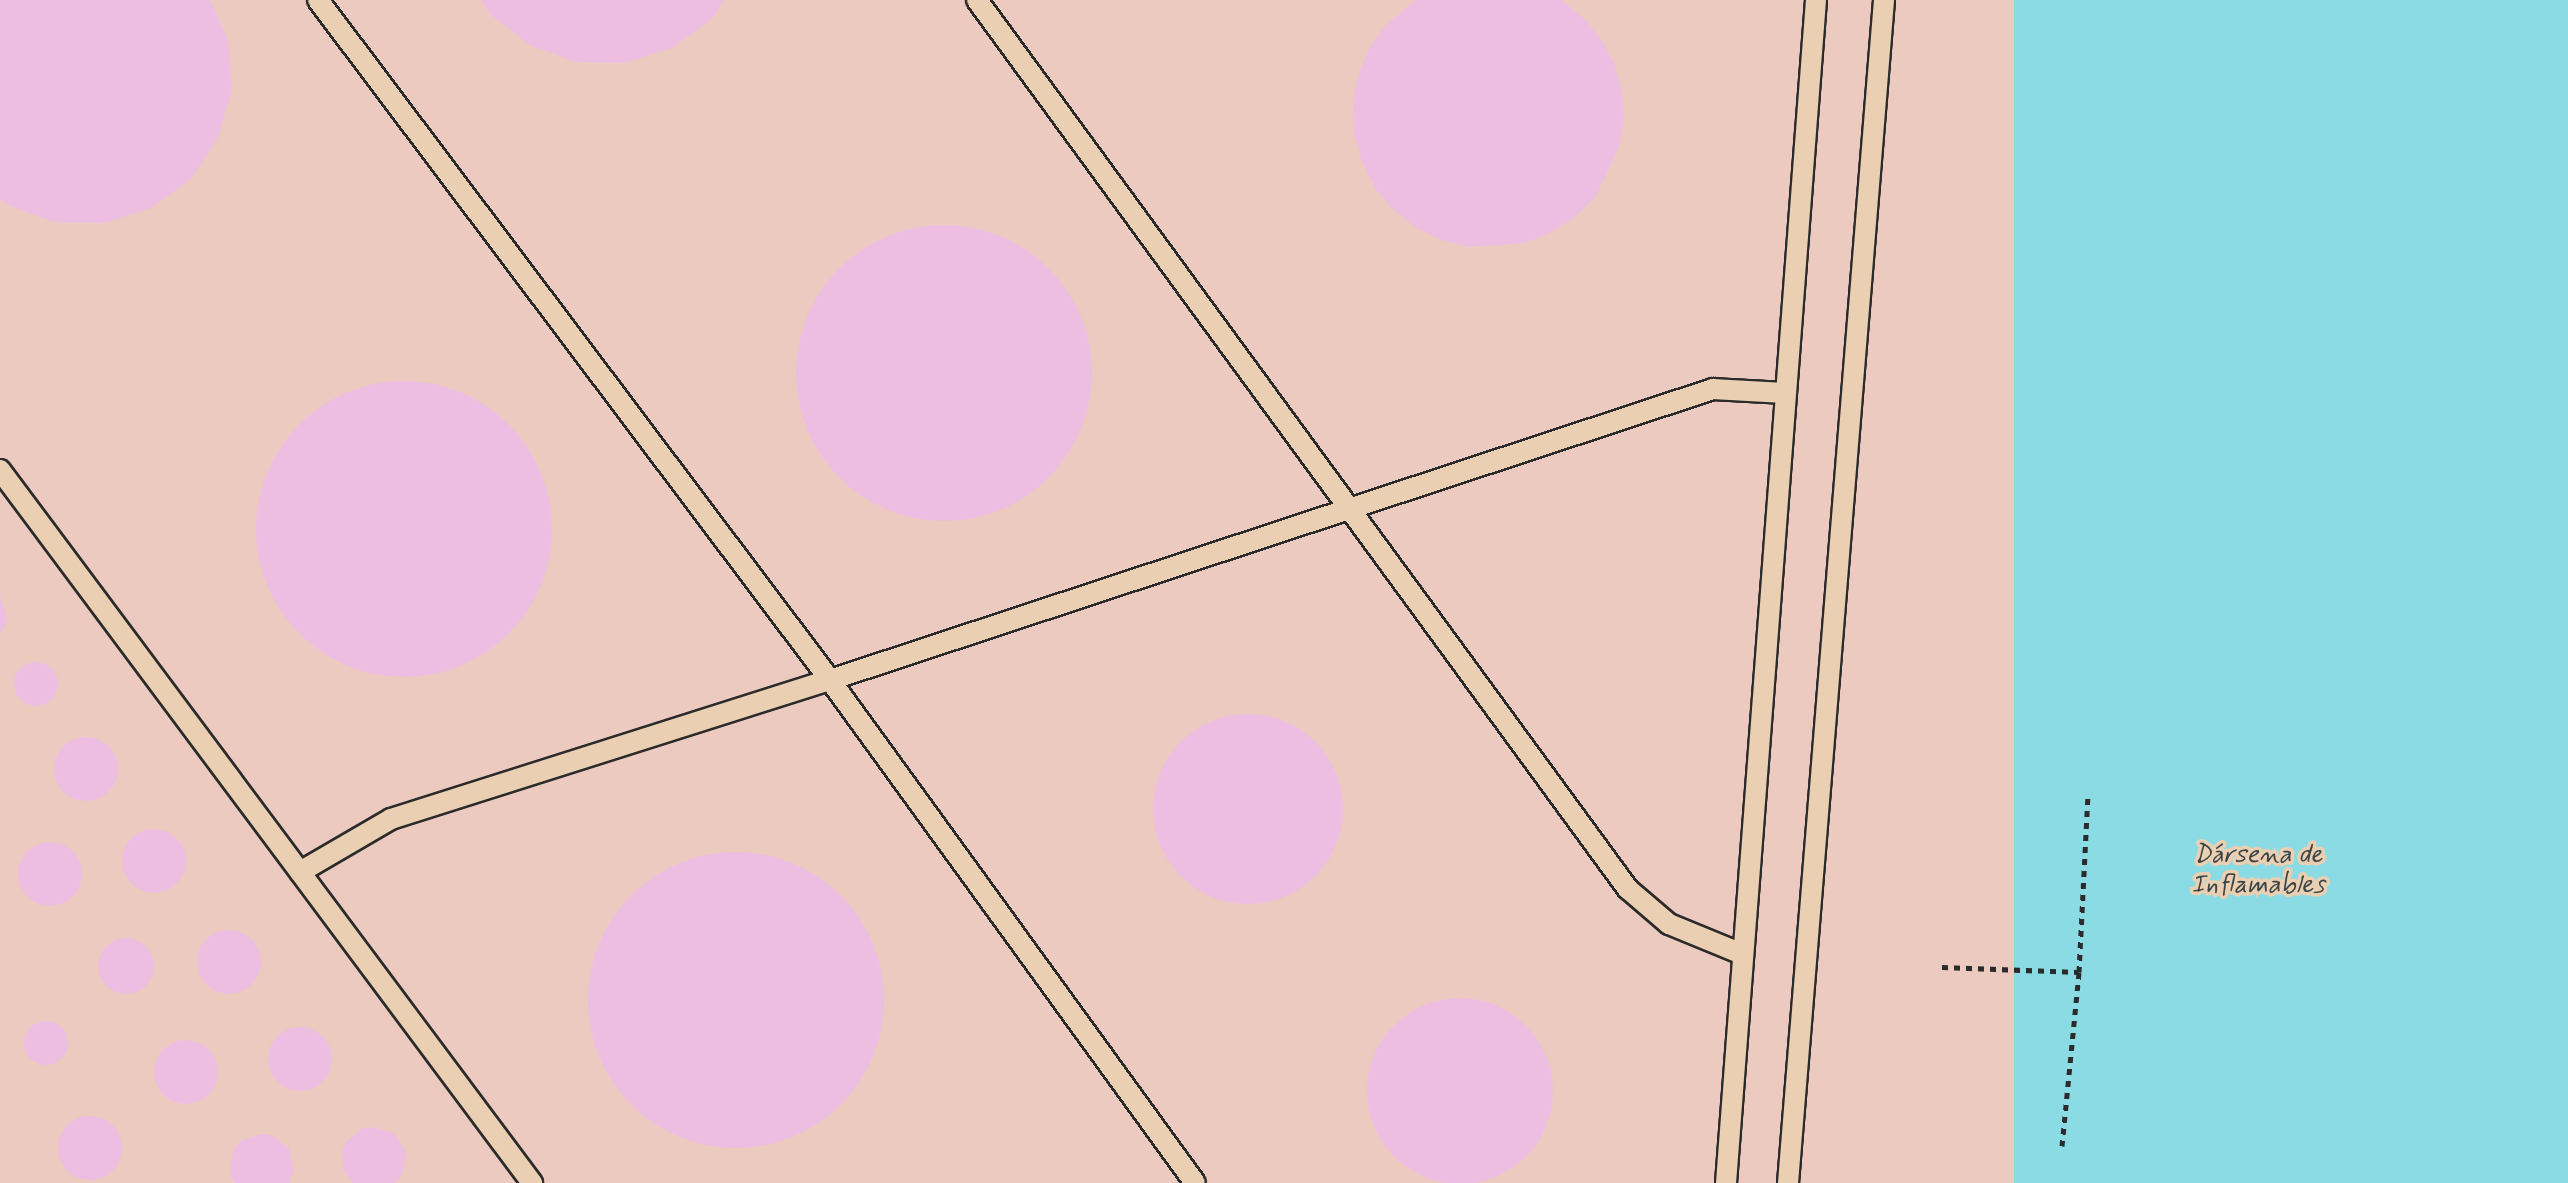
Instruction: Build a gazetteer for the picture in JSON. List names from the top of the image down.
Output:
{
  "water": ["Dársena de Inflamables"]
}
